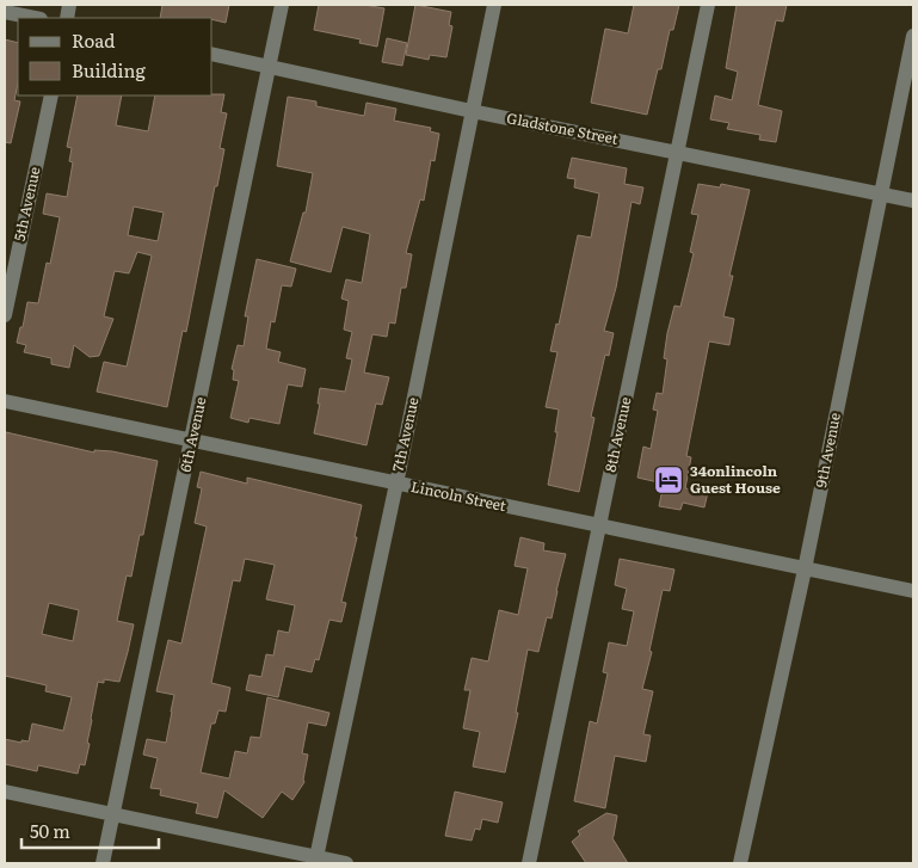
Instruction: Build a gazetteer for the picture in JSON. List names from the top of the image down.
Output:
{
  "streets": {
    "street": [
      "Gladstone Street",
      "5th Avenue",
      "6th Avenue",
      "7th Avenue",
      "8th Avenue",
      "9th Avenue",
      "Lincoln Street"
    ]
  },
  "crossings": [
    ["Gladstone Street", "6th Avenue"],
    ["Gladstone Street", "7th Avenue"],
    ["Gladstone Street", "8th Avenue"],
    ["Gladstone Street", "9th Avenue"],
    ["6th Avenue", "Lincoln Street"],
    ["7th Avenue", "Lincoln Street"],
    ["8th Avenue", "Lincoln Street"],
    ["9th Avenue", "Lincoln Street"]
  ],
  "places": {
    "hotel": ["34onlincoln Guest House"]
  },
  "legend": ["Road", "Building"],
  "scale_bar": "50 m"
}
